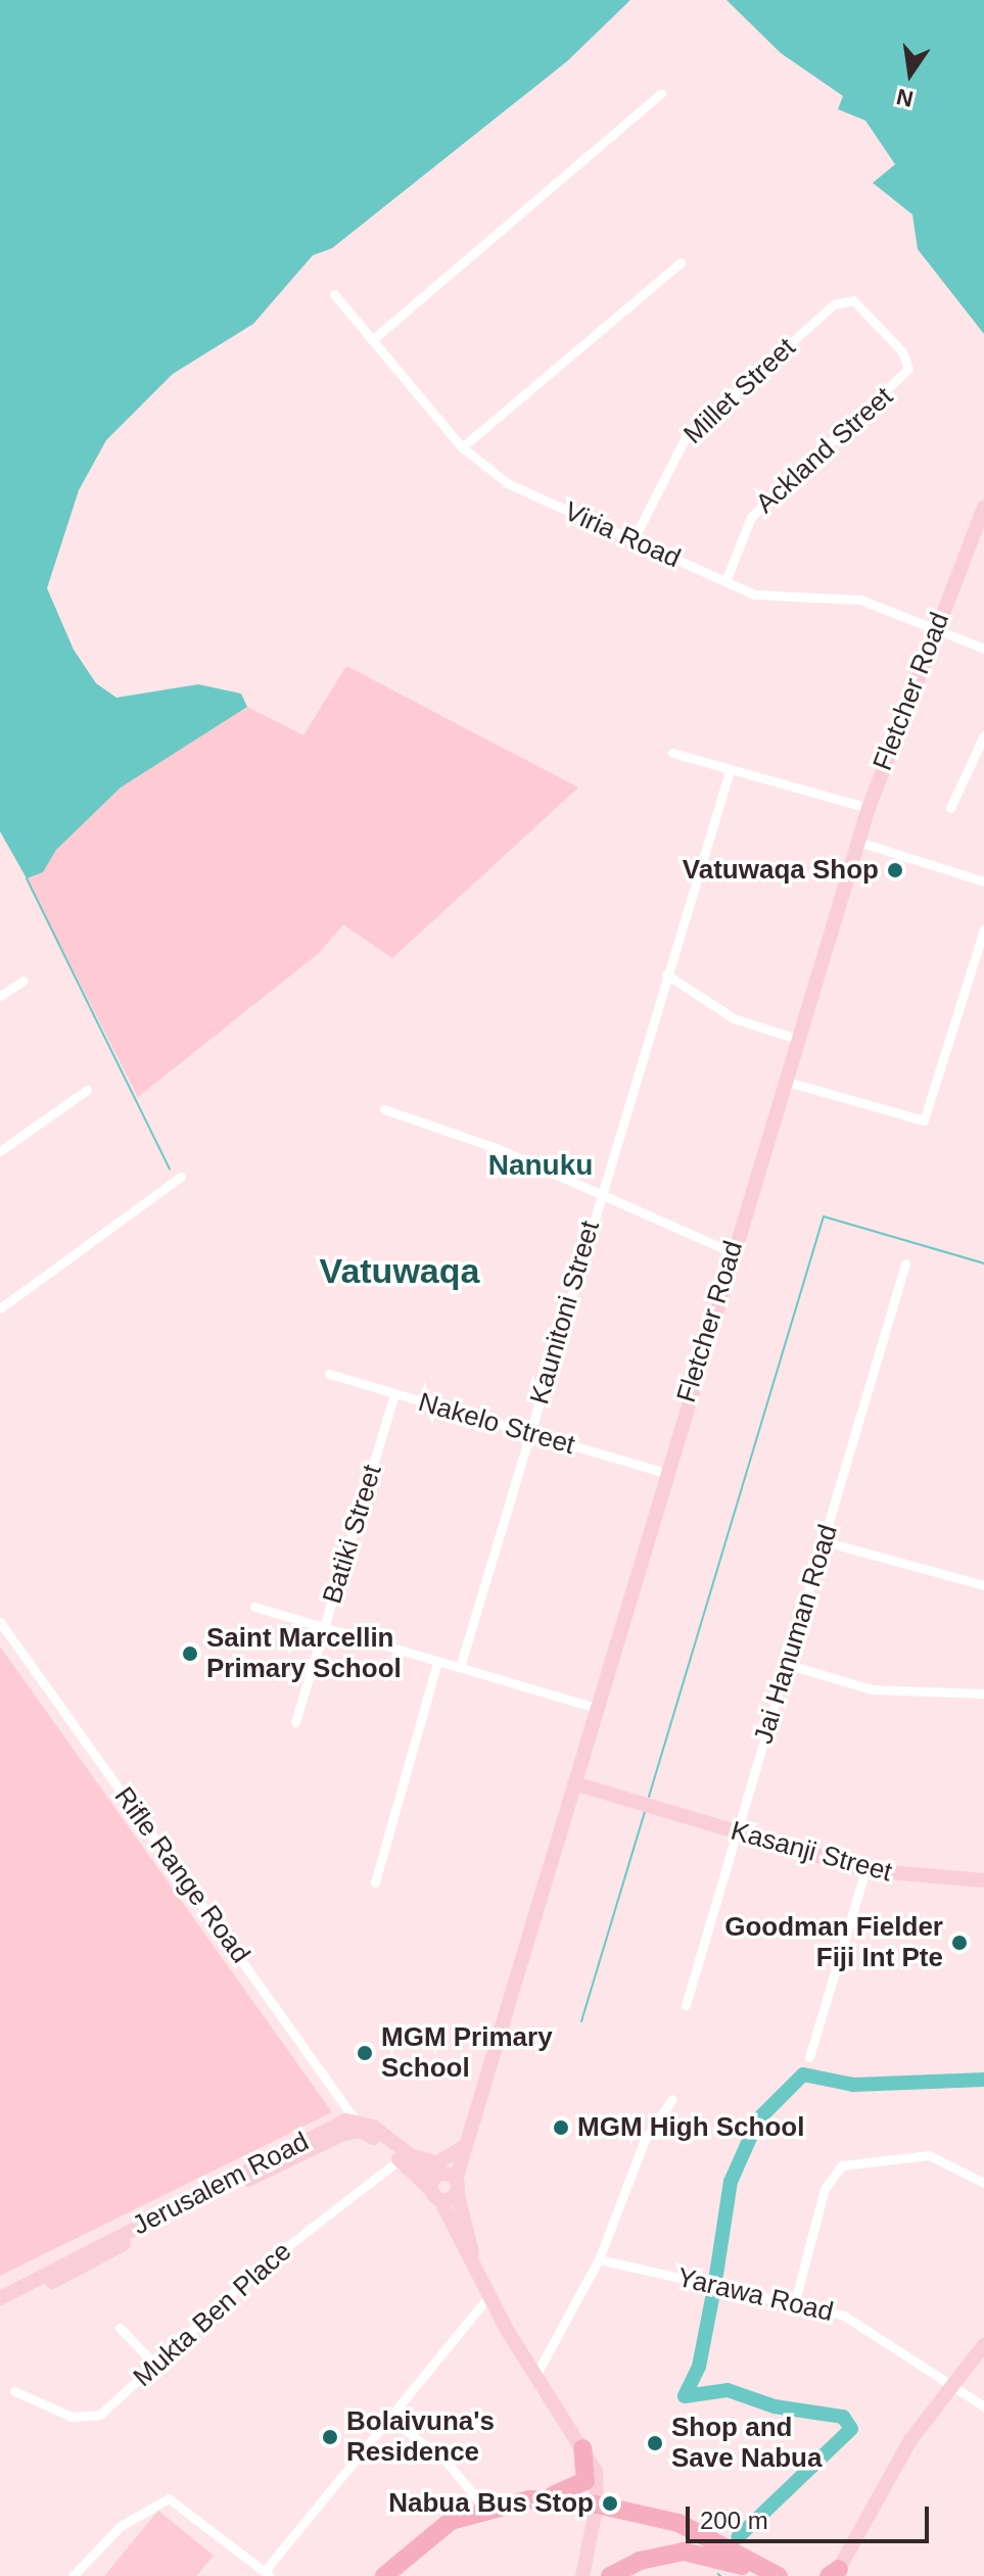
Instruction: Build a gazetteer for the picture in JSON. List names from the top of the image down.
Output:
{
  "streets": {
    "main road": ["Fletcher Road", "Kasanji Street", "Jerusalem Road"],
    "street": [
      "Millet Street",
      "Ackland Street",
      "Viria Road",
      "Kaunitoni Street",
      "Nakelo Street",
      "Batiki Street",
      "Jai Hanuman Road",
      "Rifle Range Road",
      "Yarawa Road",
      "Mukta Ben Place"
    ]
  },
  "crossings": [
    ["Millet Street", "Ackland Street"],
    ["Millet Street", "Viria Road"],
    ["Ackland Street", "Viria Road"],
    ["Viria Road", "Fletcher Road"],
    ["Fletcher Road", "Nakelo Street"],
    ["Fletcher Road", "Kasanji Street"],
    ["Kaunitoni Street", "Nakelo Street"],
    ["Nakelo Street", "Batiki Street"],
    ["Jai Hanuman Road", "Kasanji Street"],
    ["Rifle Range Road", "Jerusalem Road"]
  ],
  "districts": ["Nanuku", "Vatuwaqa"],
  "places": [
    "Vatuwaqa Shop",
    "Saint Marcellin Primary School",
    "Goodman Fielder Fiji Int Pte",
    "MGM Primary School",
    "MGM High School",
    "Bolaivuna's Residence",
    "Shop and Save Nabua",
    "Nabua Bus Stop"
  ],
  "scale_bar": "200 m",
  "north": "bottom"
}
